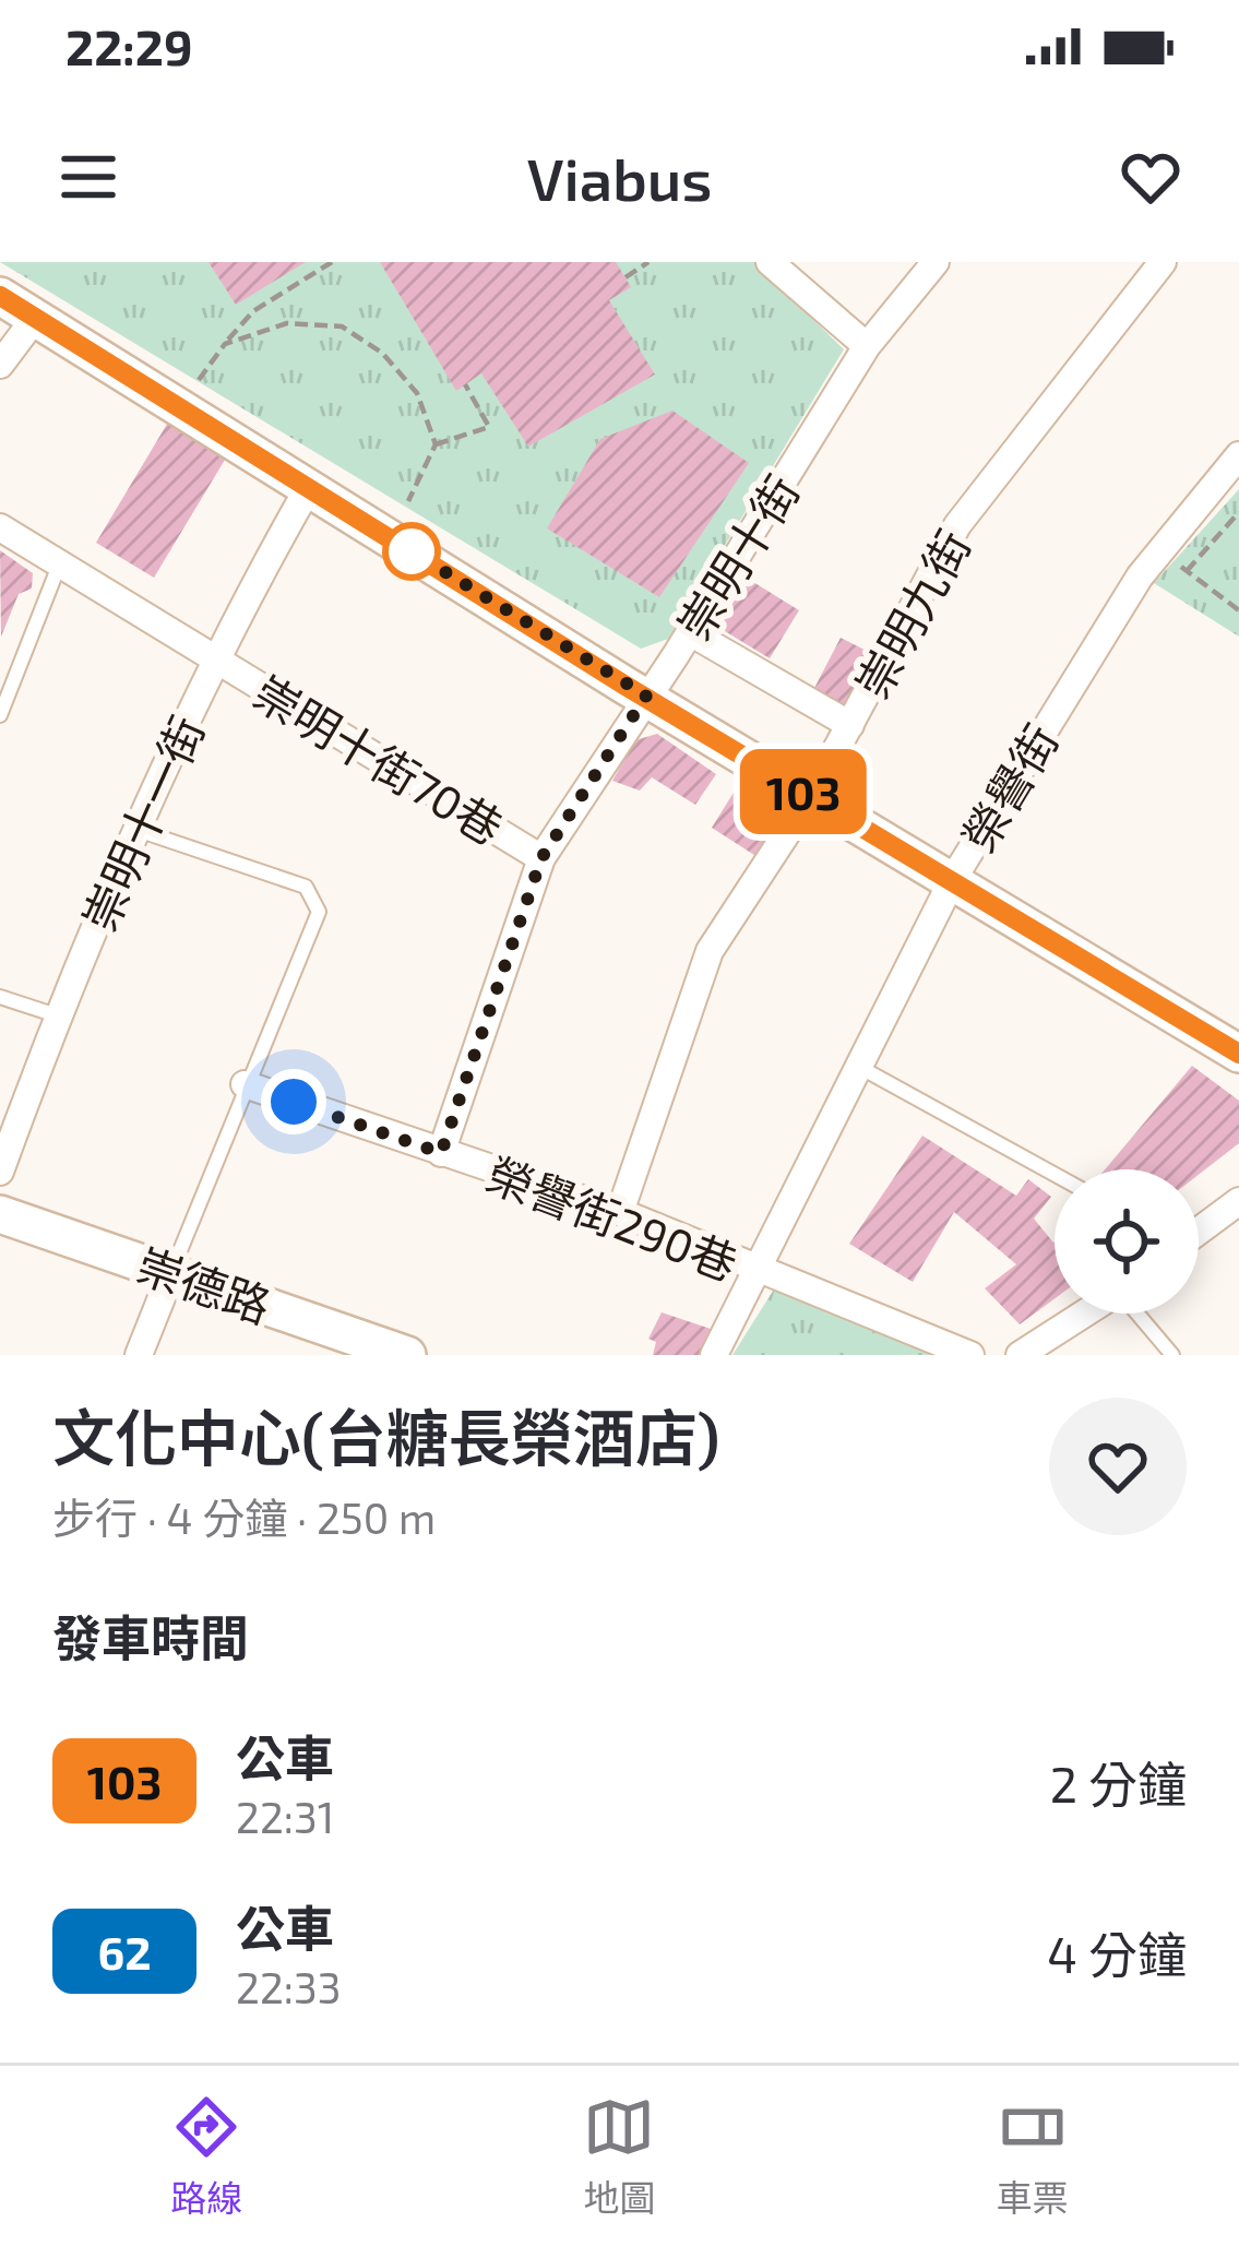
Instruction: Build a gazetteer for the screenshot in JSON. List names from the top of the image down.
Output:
{
  "streets": {
    "street": [
      "崇明十街",
      "崇明九街",
      "崇明十街70巷",
      "榮譽街",
      "崇明十一街",
      "榮譽街290巷",
      "崇德路"
    ]
  },
  "crossings": [
    ["崇明十街", "崇明十街70巷"],
    ["崇明十街", "榮譽街290巷"],
    ["崇明九街", "榮譽街290巷"],
    ["崇明十街70巷", "崇明十一街"],
    ["榮譽街", "榮譽街290巷"]
  ],
  "lines": ["bus line 103"],
  "page": {
    "status": "22:29",
    "header": "Viabus",
    "on_map": "103",
    "heading": [
      ["文化中心(台糖長榮酒店)", "步行 · 4 分鐘 · 250 m"],
      "發車時間"
    ],
    "list": [
      {
        "mark": "103",
        "name": "公車",
        "note": "22:31",
        "value": "2 分鐘"
      },
      {
        "mark": "62",
        "name": "公車",
        "note": "22:33",
        "value": "4 分鐘"
      }
    ],
    "tabs": ["路線", "地圖", "車票"]
  }
}
